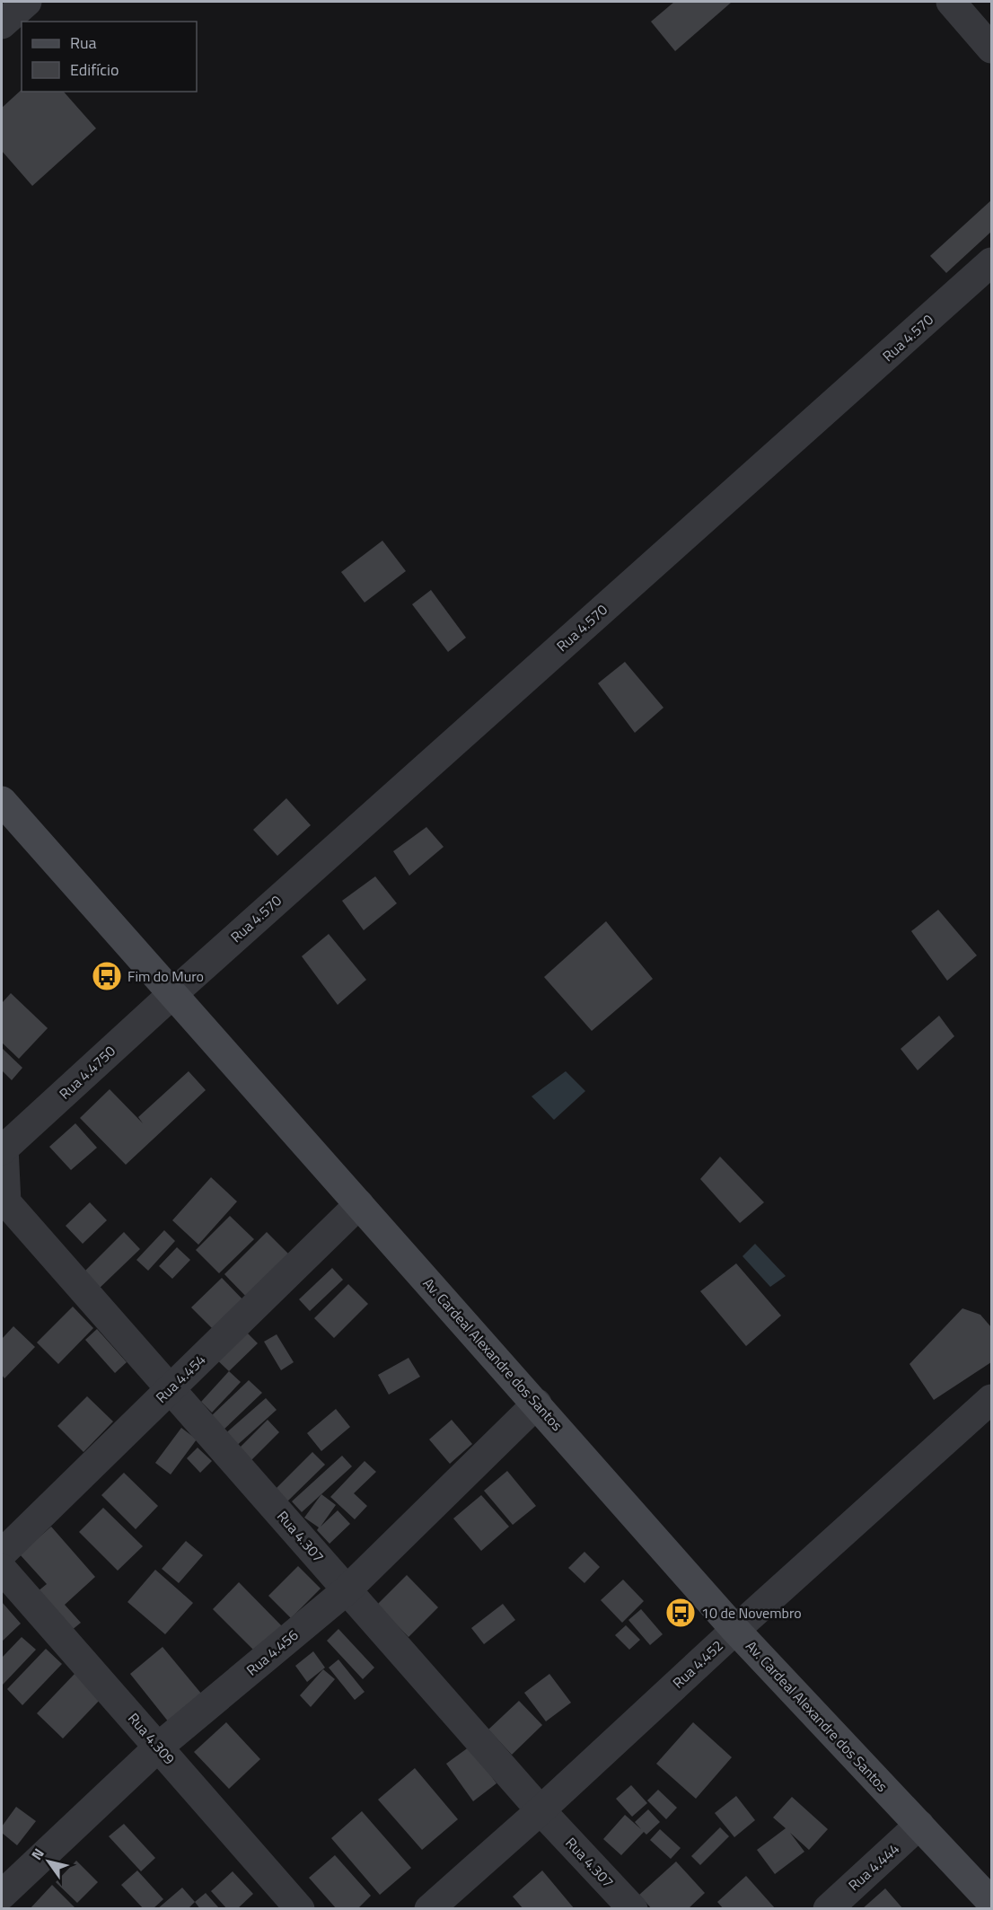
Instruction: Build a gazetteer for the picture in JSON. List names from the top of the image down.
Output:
{
  "streets": {
    "main road": ["Av. Cardeal Alexandre dos Santos"],
    "street": [
      "Rua 4.570",
      "Rua 4.4750",
      "Rua 4.454",
      "Rua 4.307",
      "Rua 4.456",
      "Rua 4.452",
      "Rua 4.309",
      "Rua 4.444"
    ]
  },
  "crossings": [
    ["Rua 4.570", "Rua 4.4750"],
    ["Rua 4.570", "Av. Cardeal Alexandre dos Santos"],
    ["Rua 4.4750", "Av. Cardeal Alexandre dos Santos"],
    ["Rua 4.4750", "Rua 4.307"],
    ["Av. Cardeal Alexandre dos Santos", "Rua 4.454"],
    ["Av. Cardeal Alexandre dos Santos", "Rua 4.456"],
    ["Av. Cardeal Alexandre dos Santos", "Rua 4.452"],
    ["Av. Cardeal Alexandre dos Santos", "Rua 4.444"],
    ["Rua 4.454", "Rua 4.307"],
    ["Rua 4.307", "Rua 4.456"],
    ["Rua 4.307", "Rua 4.452"],
    ["Rua 4.456", "Rua 4.309"]
  ],
  "places": {
    "bus stop": ["Fim do Muro", "10 de Novembro"]
  },
  "legend": ["Rua", "Edifício"],
  "north": "top left"
}
